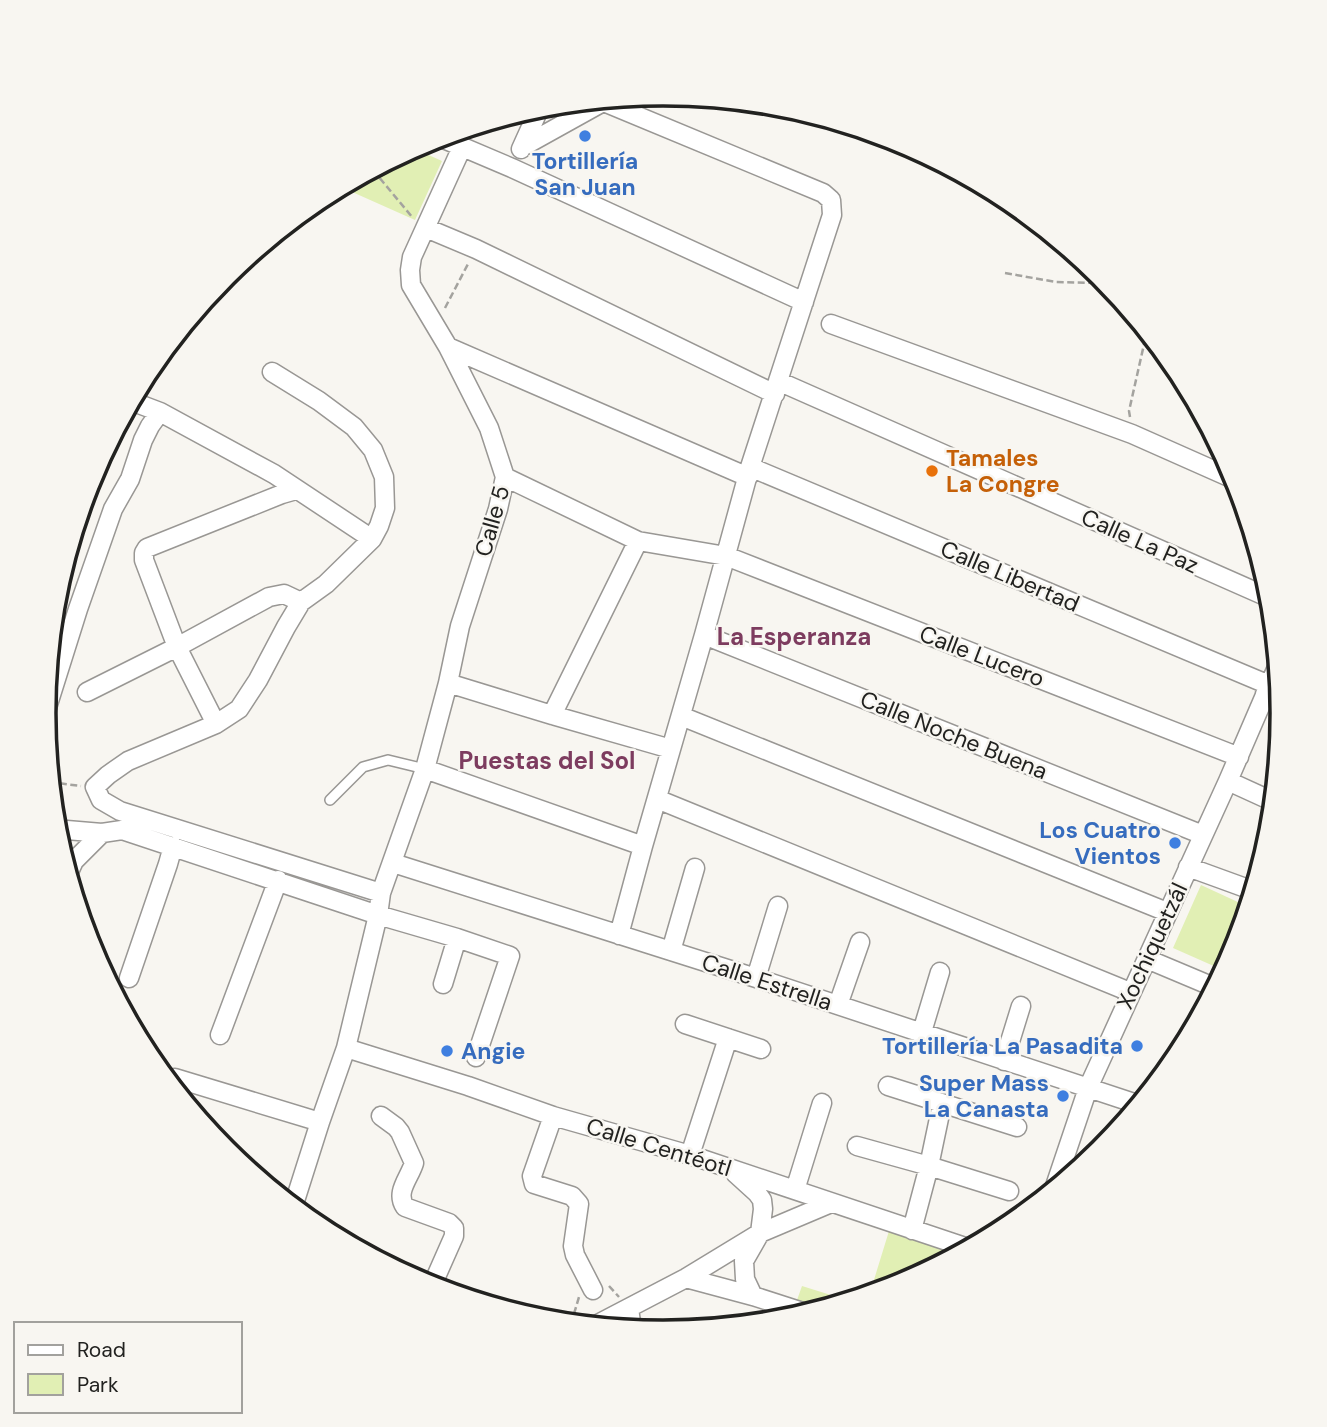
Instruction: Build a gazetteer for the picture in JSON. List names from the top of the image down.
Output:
{
  "streets": {
    "street": [
      "Calle 5",
      "Calle La Paz",
      "Calle Libertad",
      "Calle Lucero",
      "Calle Noche Buena",
      "Xochiquetzál",
      "Calle Estrella",
      "Calle Centéotl"
    ]
  },
  "crossings": [
    ["Calle 5", "Calle La Paz"],
    ["Calle 5", "Calle Libertad"],
    ["Calle 5", "Calle Lucero"],
    ["Calle 5", "Calle Estrella"],
    ["Calle 5", "Calle Centéotl"],
    ["Calle Libertad", "Xochiquetzál"],
    ["Calle Lucero", "Xochiquetzál"],
    ["Calle Noche Buena", "Xochiquetzál"],
    ["Xochiquetzál", "Calle Estrella"]
  ],
  "districts": ["La Esperanza", "Puestas del Sol"],
  "places": [
    "Tortillería San Juan",
    "Tamales La Congre",
    "Los Cuatro Vientos",
    "Tortillería La Pasadita",
    "Angie",
    "Super Mass La Canasta"
  ],
  "legend": ["Road", "Park"]
}
